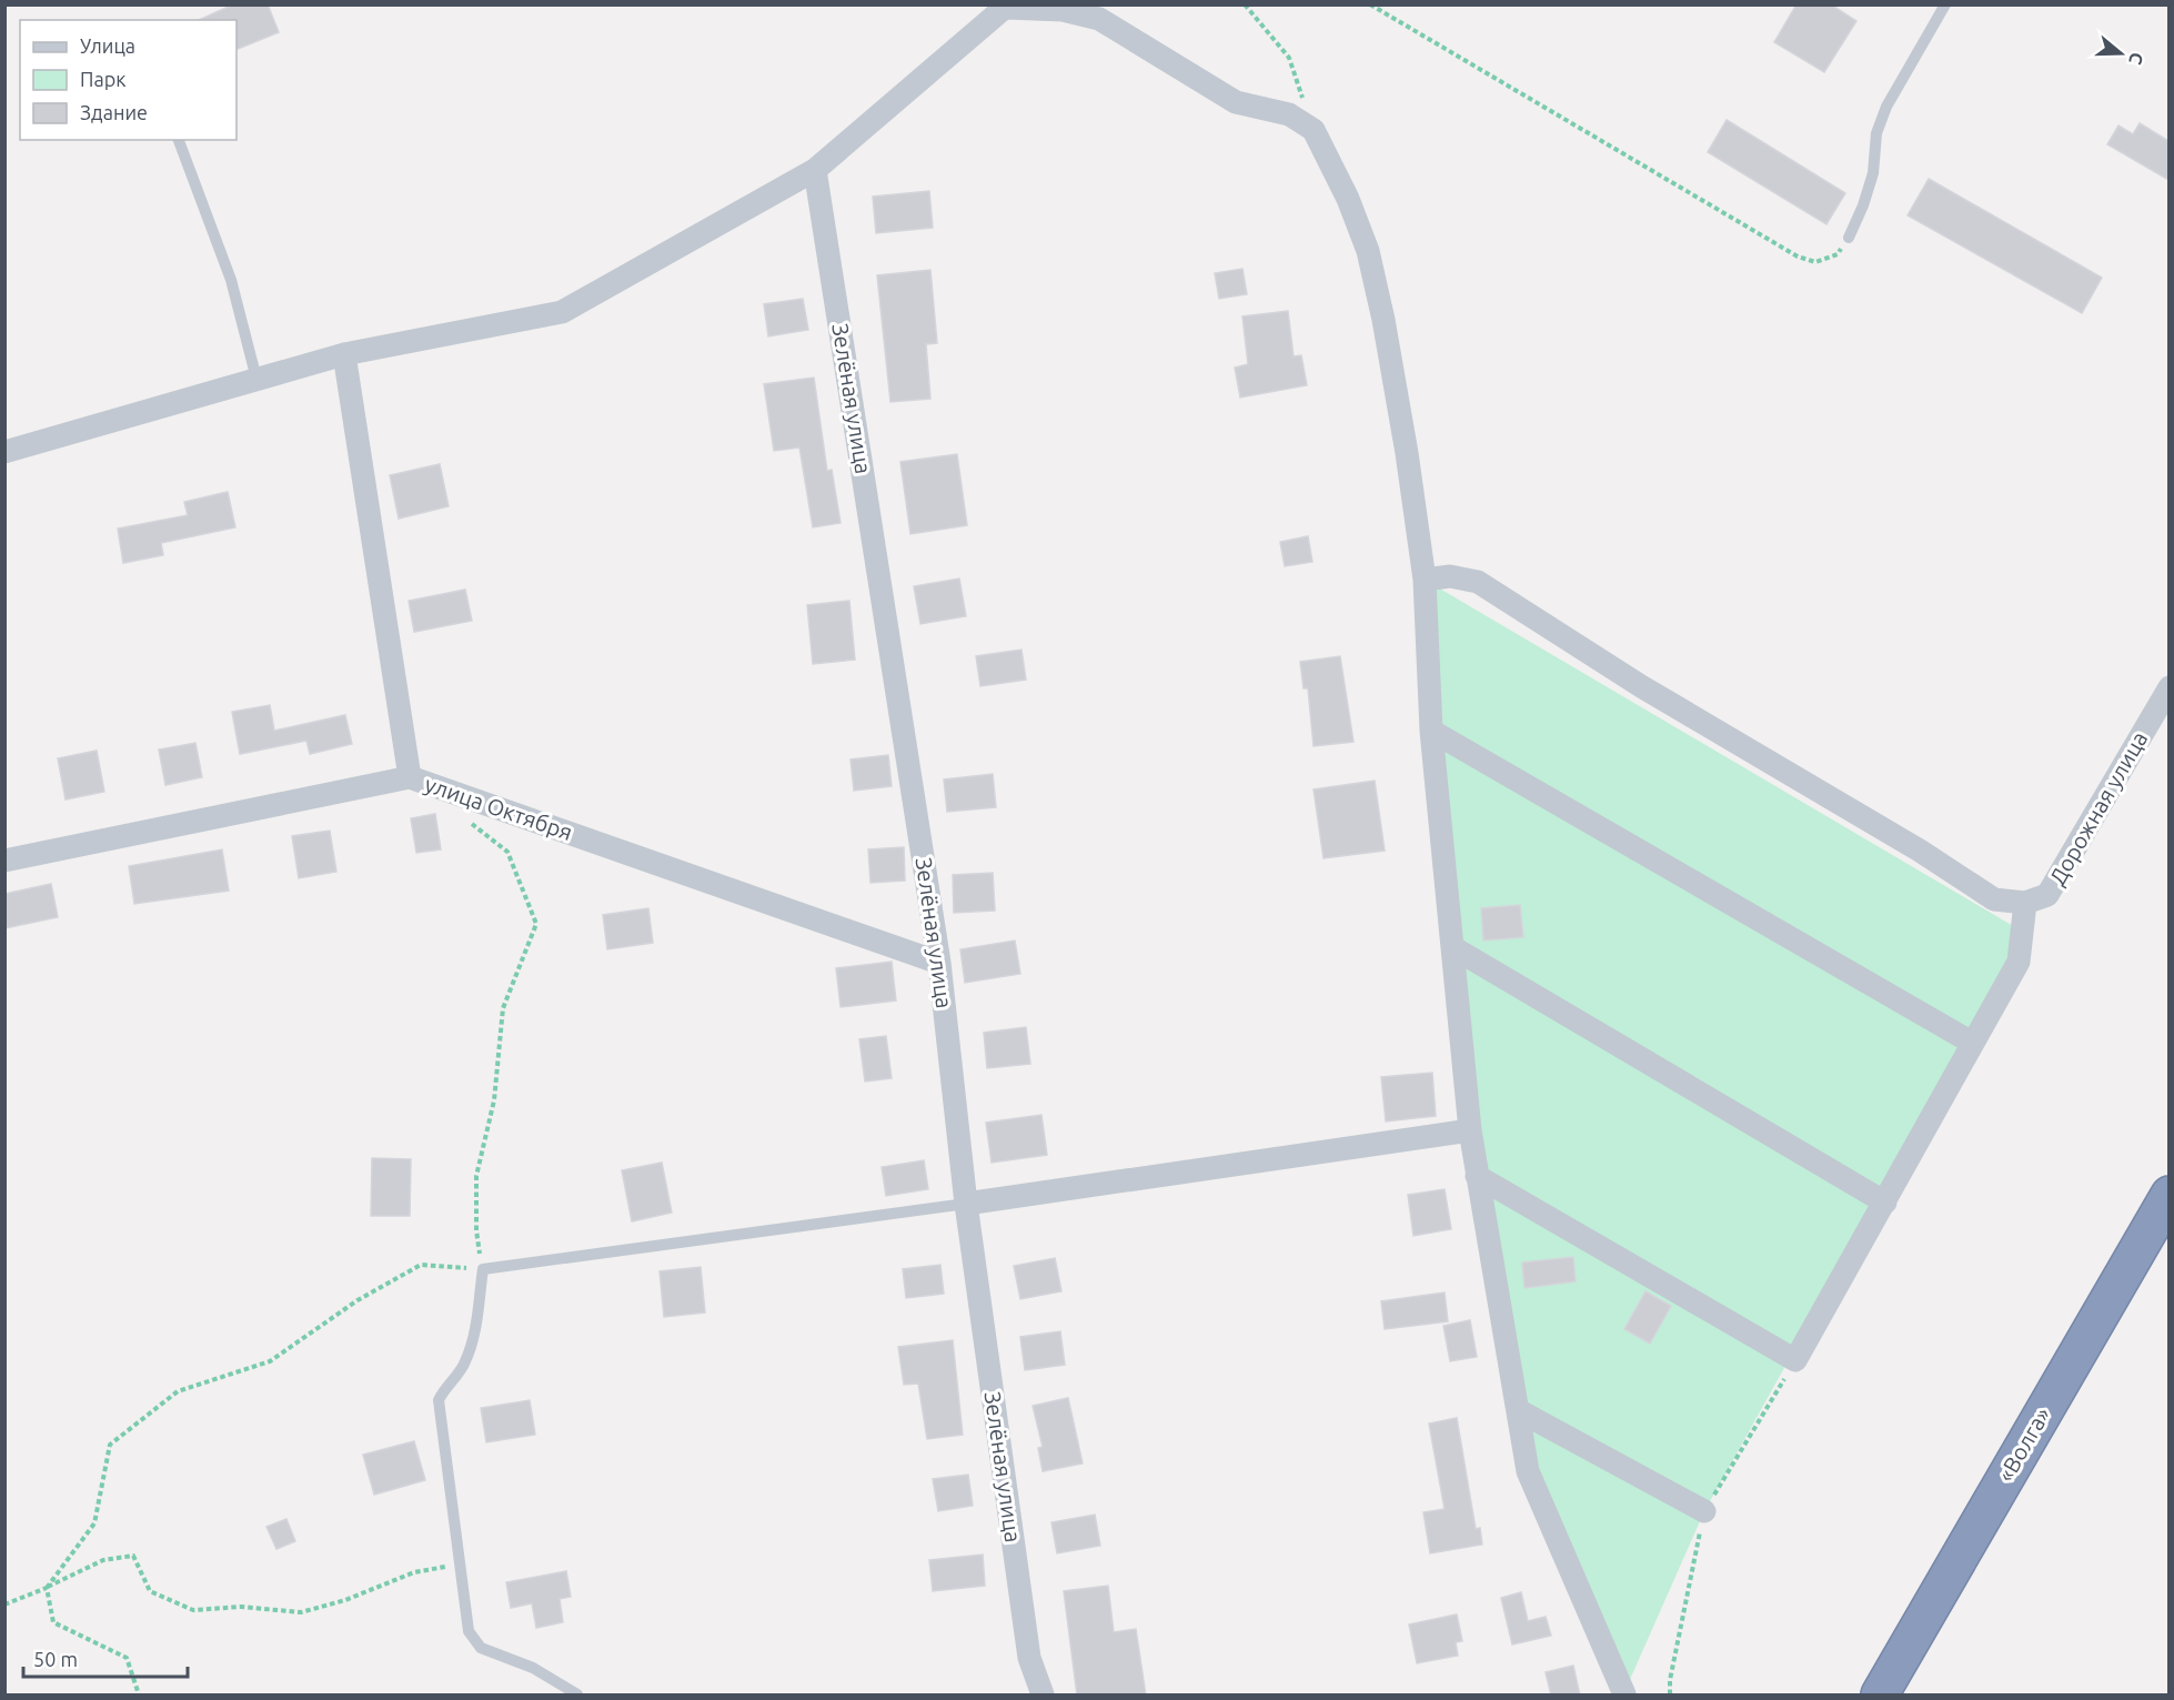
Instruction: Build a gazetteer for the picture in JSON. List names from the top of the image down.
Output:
{
  "streets": {
    "highway": ["«Волга»"],
    "street": ["Зелёная улица", "улица Октября", "Дорожная улица"]
  },
  "crossings": [
    ["Зелёная улица", "улица Октября"]
  ],
  "legend": ["Улица", "Парк", "Здание"],
  "scale_bar": "50 m",
  "north": "right"
}
